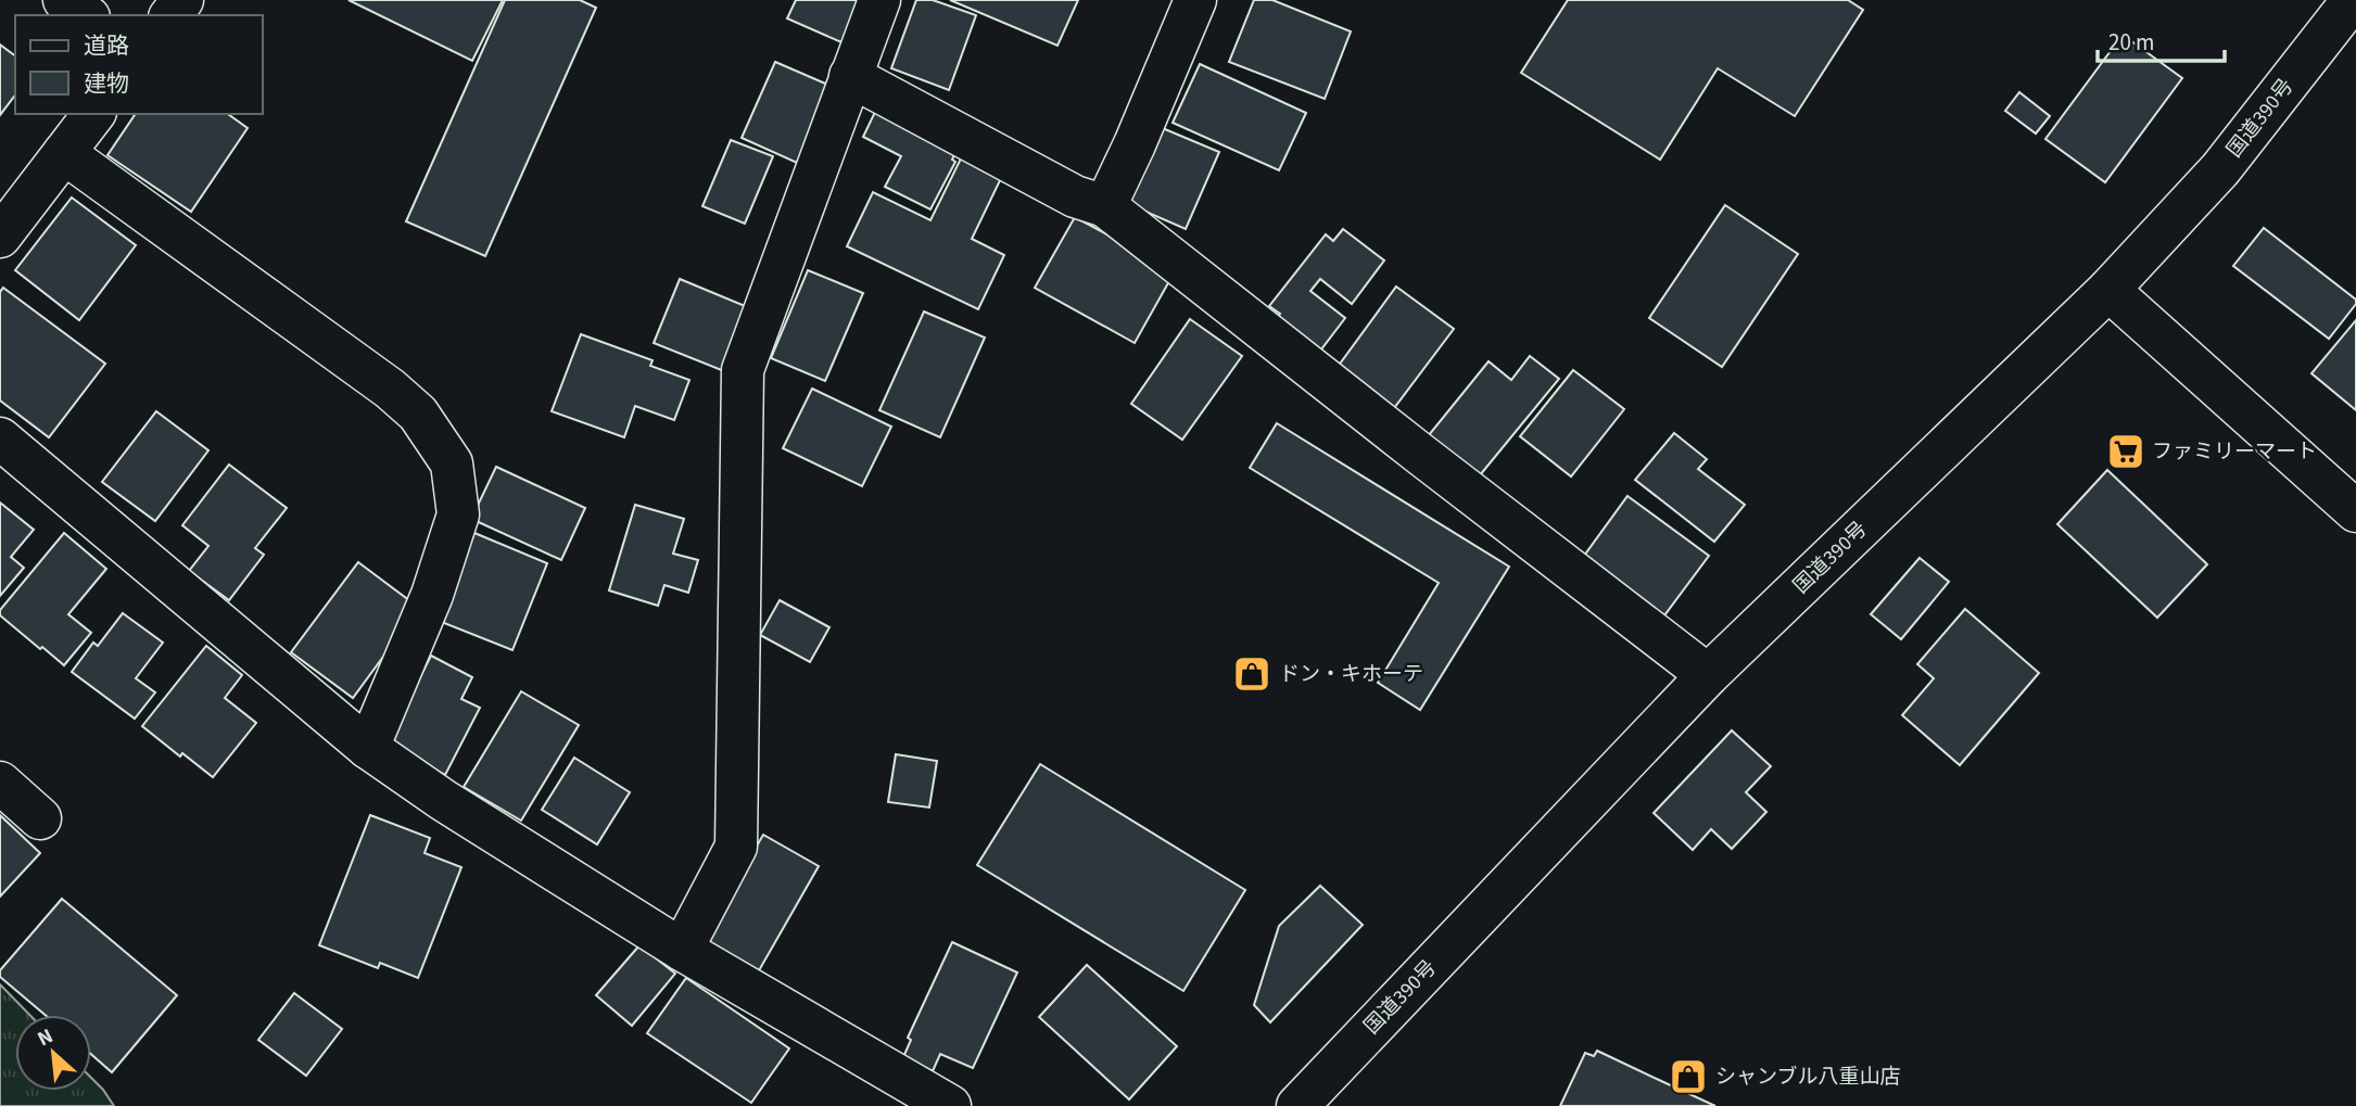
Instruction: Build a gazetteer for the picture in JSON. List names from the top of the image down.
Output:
{
  "streets": {
    "main road": ["国道390号"]
  },
  "places": {
    "supermarket": ["ファミリーマート"],
    "shop": ["ドン・キホーテ", "シャンブル八重山店"]
  },
  "legend": ["道路", "建物"],
  "scale_bar": "20 m",
  "north": "top left"
}
